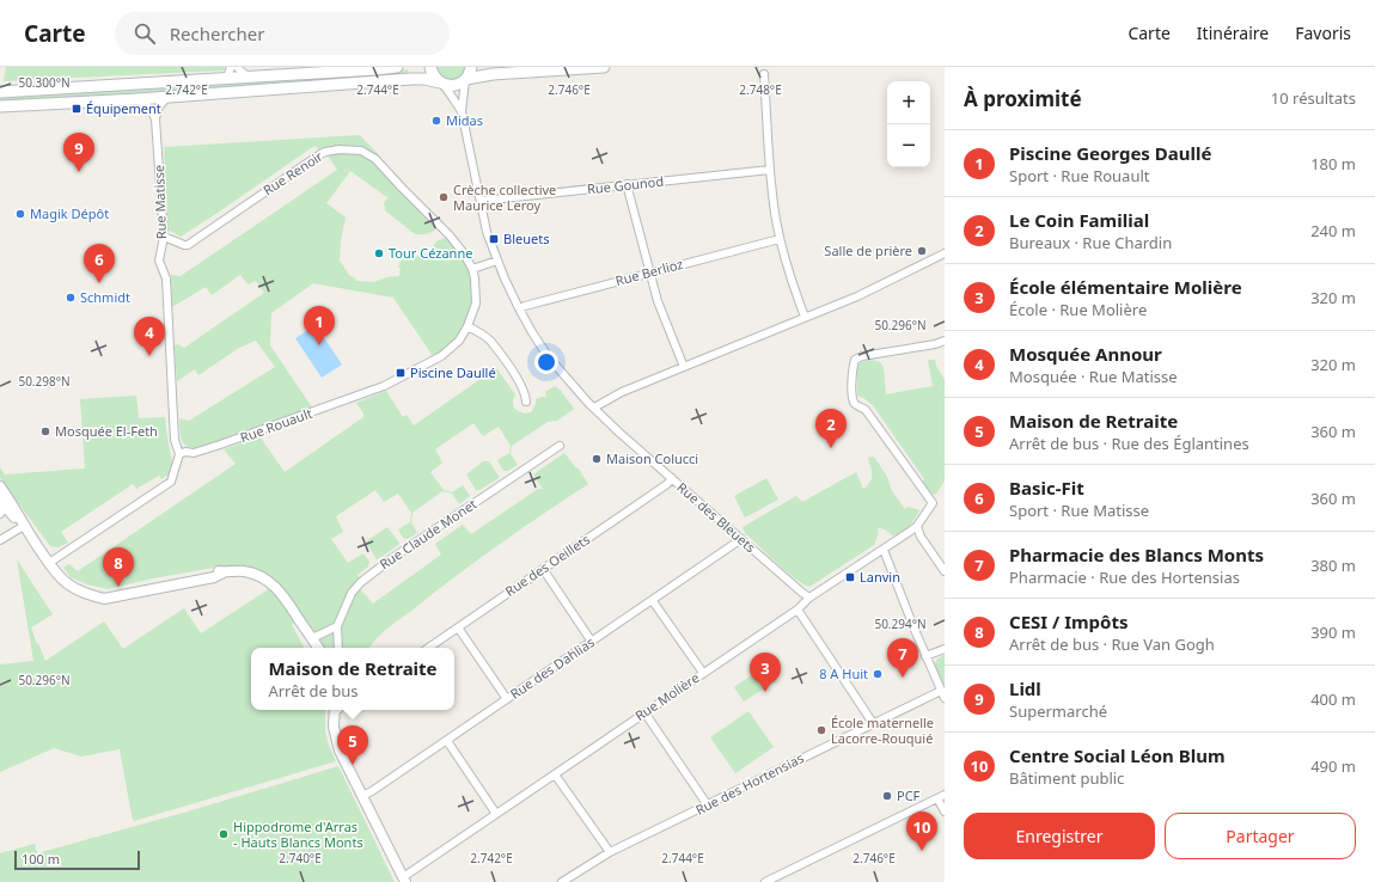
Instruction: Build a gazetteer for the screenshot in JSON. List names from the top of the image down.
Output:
{
  "streets": {
    "street": [
      "Rue Renoir",
      "Rue Gounod",
      "Rue Matisse",
      "Rue Berlioz",
      "Rue Rouault",
      "Rue des Bleuets",
      "Rue Claude Monet",
      "Rue des Oeillets",
      "Rue des Dahlias",
      "Rue Molière",
      "Rue des Hortensias"
    ]
  },
  "crossings": [
    ["Rue Renoir", "Rue Matisse"],
    ["Rue Renoir", "Rue Rouault"],
    ["Rue Gounod", "Rue des Bleuets"],
    ["Rue Matisse", "Rue Rouault"],
    ["Rue Berlioz", "Rue des Bleuets"],
    ["Rue des Bleuets", "Rue des Oeillets"],
    ["Rue des Bleuets", "Rue des Dahlias"],
    ["Rue des Bleuets", "Rue Molière"]
  ],
  "places": {
    "transit": [
      "Équipement",
      "Bleuets",
      "Piscine Daullé",
      "Lanvin"
    ],
    "other": [
      "Midas",
      "Crèche collective Maurice Leroy",
      "Magik Dépôt",
      "Salle de prière",
      "Tour Cézanne",
      "Schmidt",
      "Mosquée El-Feth",
      "Maison Colucci",
      "8 A Huit",
      "École maternelle Lacorre-Rouquié",
      "PCF",
      "Hippodrome d'Arras - Hauts Blancs Monts"
    ]
  },
  "scale_bar": "100 m",
  "page": {
    "header": "Carte",
    "search": "Rechercher",
    "nav": ["Carte", "Itinéraire", "Favoris"],
    "heading": ["À proximité", "10 résultats"],
    "map_buttons": ["+", "−"],
    "list": [
      {
        "mark": "1",
        "name": "Piscine Georges Daullé",
        "note": "Sport · Rue Rouault",
        "value": "180 m"
      },
      {
        "mark": "2",
        "name": "Le Coin Familial",
        "note": "Bureaux · Rue Chardin",
        "value": "240 m"
      },
      {
        "mark": "3",
        "name": "École élémentaire Molière",
        "note": "École · Rue Molière",
        "value": "320 m"
      },
      {
        "mark": "4",
        "name": "Mosquée Annour",
        "note": "Mosquée · Rue Matisse",
        "value": "320 m"
      },
      {
        "mark": "5",
        "name": "Maison de Retraite",
        "note": "Arrêt de bus · Rue des Églantines",
        "value": "360 m"
      },
      {
        "mark": "6",
        "name": "Basic-Fit",
        "note": "Sport · Rue Matisse",
        "value": "360 m"
      },
      {
        "mark": "7",
        "name": "Pharmacie des Blancs Monts",
        "note": "Pharmacie · Rue des Hortensias",
        "value": "380 m"
      },
      {
        "mark": "8",
        "name": "CESI / Impôts",
        "note": "Arrêt de bus · Rue Van Gogh",
        "value": "390 m"
      },
      {
        "mark": "9",
        "name": "Lidl",
        "note": "Supermarché",
        "value": "400 m"
      },
      {
        "mark": "10",
        "name": "Centre Social Léon Blum",
        "note": "Bâtiment public",
        "value": "490 m"
      }
    ],
    "pins": [
      "9",
      "6",
      "1",
      "4",
      "2",
      "8",
      "7",
      "3",
      "5",
      "10"
    ],
    "popup": ["Maison de Retraite", "Arrêt de bus"],
    "buttons": ["Enregistrer", "Partager"],
    "scale": "100 m"
  },
  "coordinates": [
    "50.300°N",
    "2.742°E",
    "2.744°E",
    "2.746°E",
    "2.748°E",
    "50.296°N",
    "50.298°N",
    "50.294°N",
    "2.740°E"
  ]
}
